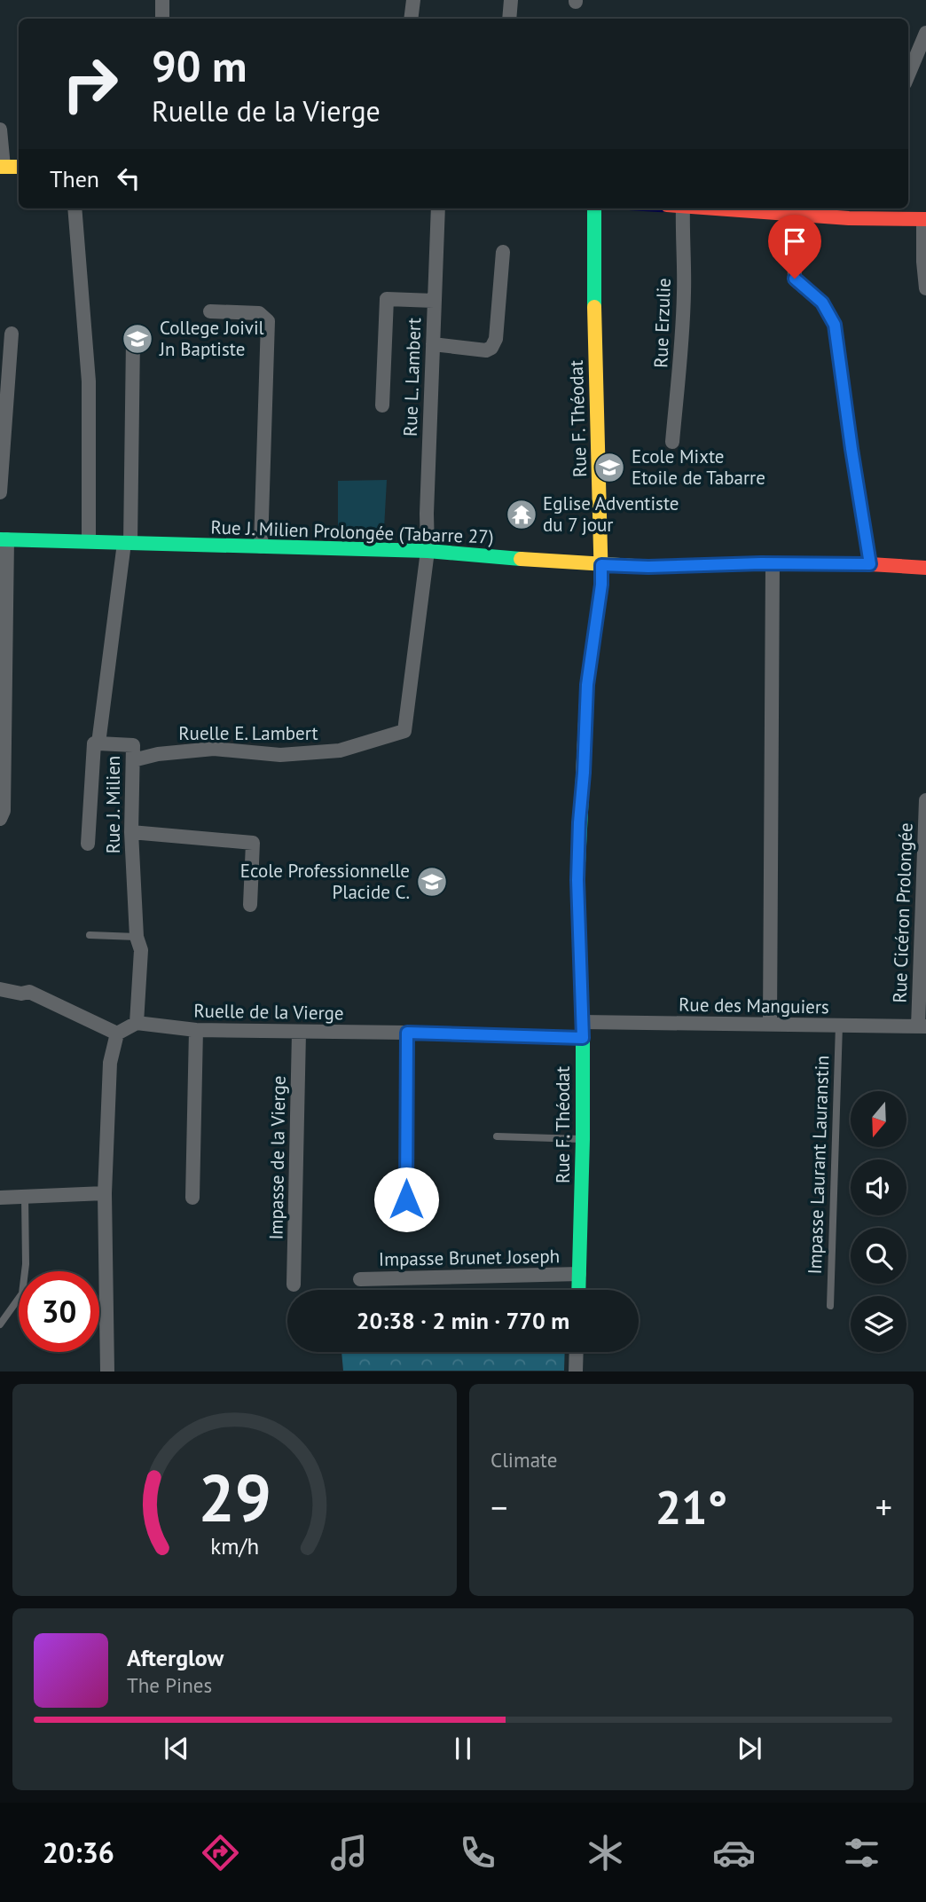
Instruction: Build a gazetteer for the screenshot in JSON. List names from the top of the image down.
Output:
{
  "streets": {
    "street": [
      "Rue Erzulie",
      "Rue L. Lambert",
      "Rue F. Théodat",
      "Rue J. Milien Prolongée (Tabarre 27)",
      "Ruelle E. Lambert",
      "Rue J. Milien",
      "Rue Cicéron Prolongée",
      "Rue des Manguiers",
      "Ruelle de la Vierge",
      "Impasse de la Vierge",
      "Impasse Brunet Joseph"
    ],
    "lane": ["Impasse Laurant Lauranstin"]
  },
  "crossings": [
    ["Rue L. Lambert", "Rue J. Milien Prolongée (Tabarre 27)"],
    ["Rue L. Lambert", "Ruelle E. Lambert"],
    ["Rue F. Théodat", "Rue J. Milien Prolongée (Tabarre 27)"],
    ["Rue F. Théodat", "Rue des Manguiers"],
    ["Rue F. Théodat", "Ruelle de la Vierge"],
    ["Rue F. Théodat", "Impasse Brunet Joseph"],
    ["Rue J. Milien Prolongée (Tabarre 27)", "Ruelle E. Lambert"],
    ["Rue J. Milien Prolongée (Tabarre 27)", "Rue J. Milien"],
    ["Ruelle E. Lambert", "Rue J. Milien"],
    ["Rue J. Milien", "Ruelle de la Vierge"],
    ["Rue Cicéron Prolongée", "Rue des Manguiers"],
    ["Rue des Manguiers", "Impasse Laurant Lauranstin"],
    ["Ruelle de la Vierge", "Impasse de la Vierge"]
  ],
  "places": {
    "school or university": ["College Joivil Jn Baptiste", "Ecole Mixte Etoile de Tabarre", "Ecole Professionnelle Placide C."],
    "temple": ["Eglise Adventiste du 7 jour"]
  },
  "north": "bottom",
  "page": {
    "turn": ["90 m", "Ruelle de la Vierge"],
    "then": "Then",
    "limit": "30",
    "trip": "20:38 · 2 min · 770 m",
    "tile": "Climate",
    "heat": ["−", "21°", "+"],
    "song": ["Afterglow", "The Pines"],
    "tabs": "20:36",
    "gauge": ["29", "km/h"]
  }
}
